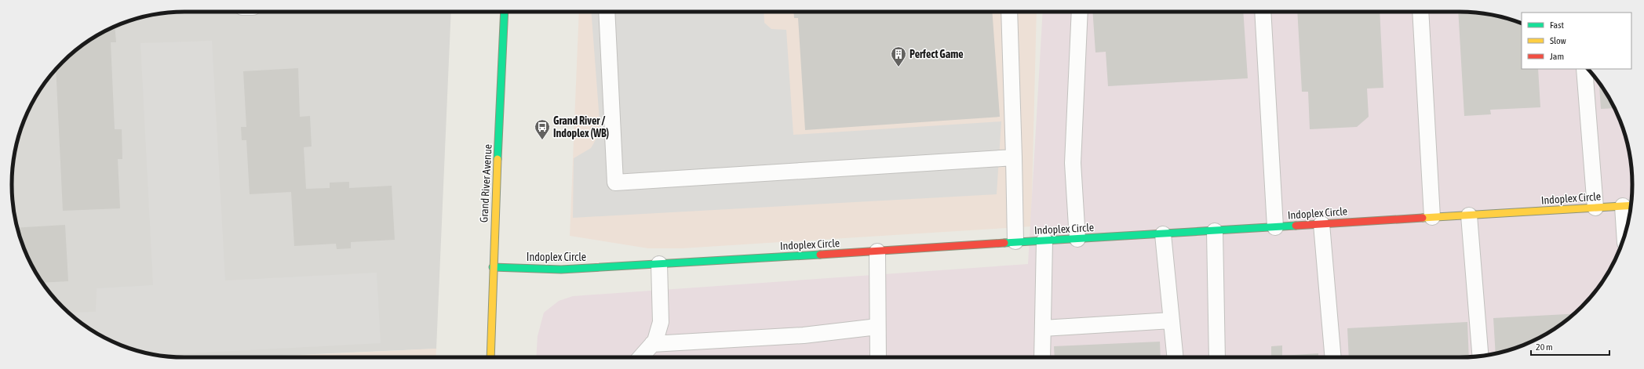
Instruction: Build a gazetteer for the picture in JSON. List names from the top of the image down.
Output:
{
  "streets": {
    "street": ["Grand River Avenue", "Indoplex Circle"]
  },
  "crossings": [
    ["Grand River Avenue", "Indoplex Circle"]
  ],
  "places": {
    "building": ["Perfect Game"],
    "bus stop": ["Grand River / Indoplex (WB)"]
  },
  "legend": ["Fast", "Slow", "Jam"],
  "scale_bar": "20 m"
}
